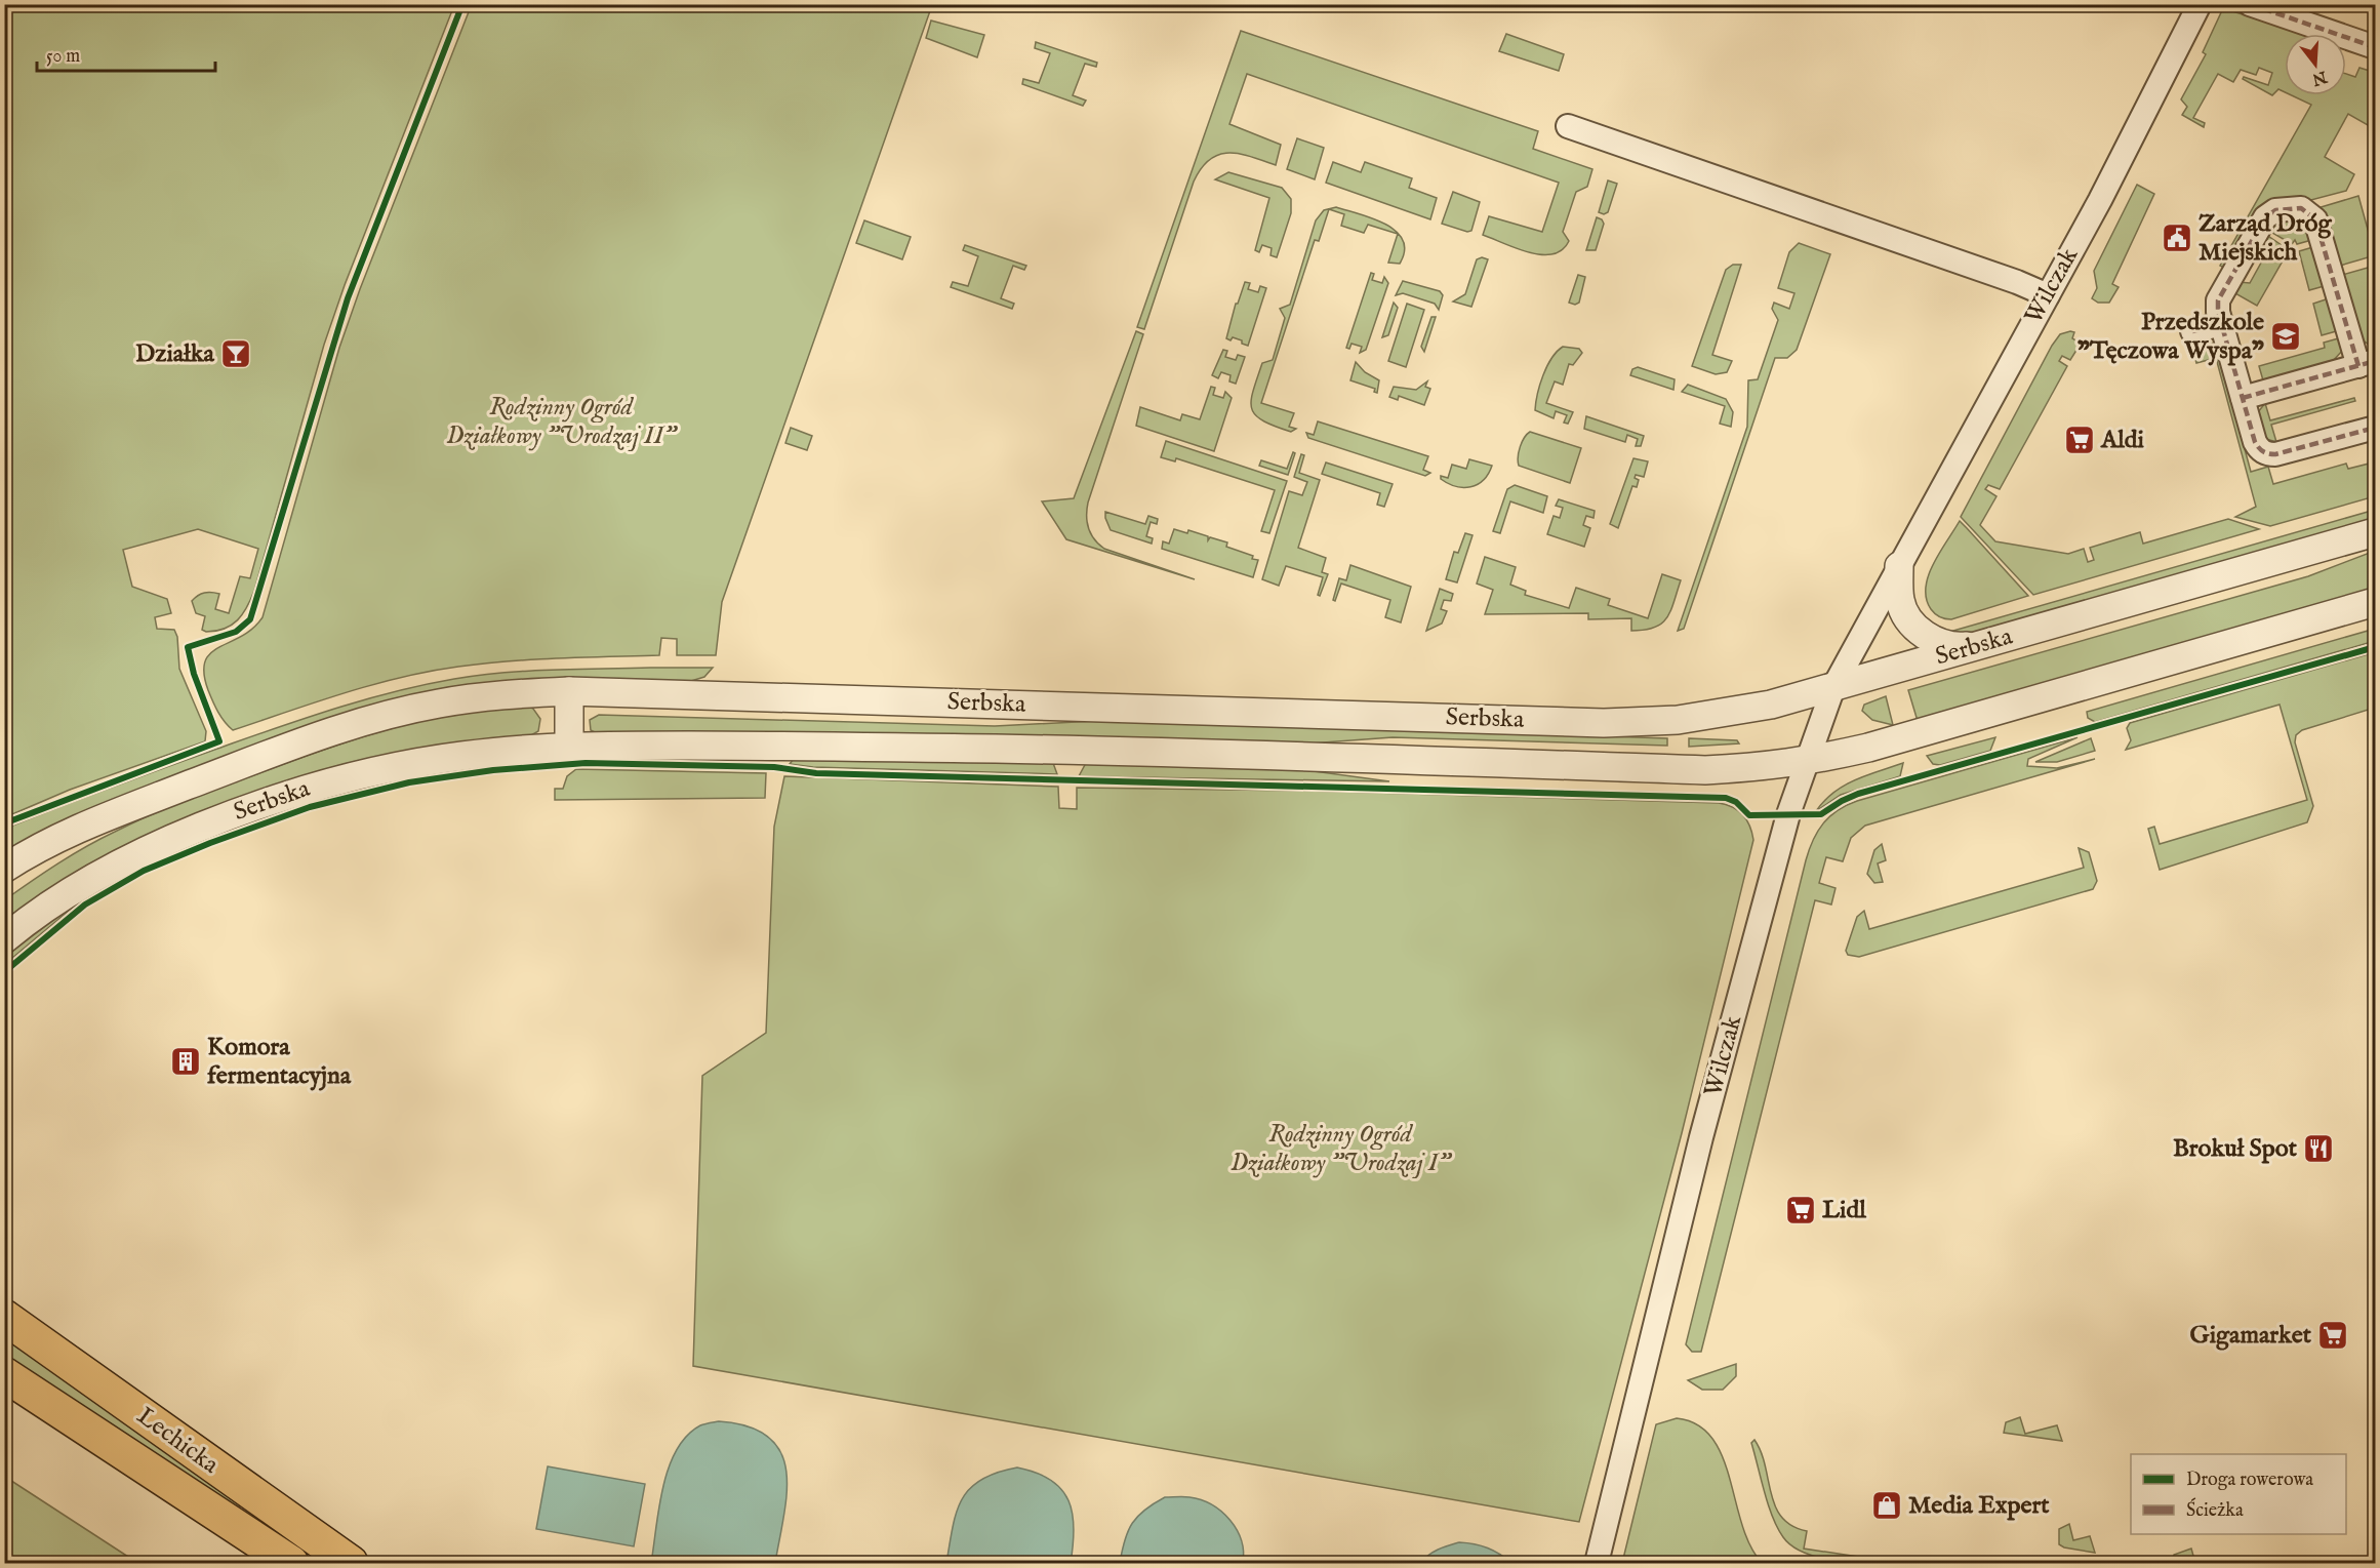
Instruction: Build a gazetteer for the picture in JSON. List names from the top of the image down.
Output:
{
  "streets": {
    "main road": ["Lechicka"],
    "street": ["Wilczak", "Serbska"]
  },
  "crossings": [
    ["Wilczak", "Serbska"]
  ],
  "parks": ["Rodzinny Ogród Działkowy \"Urodzaj II\"", "Rodzinny Ogród Działkowy \"Urodzaj I\""],
  "places": {
    "public building": ["Zarząd Dróg Miejskich"],
    "school or university": ["Przedszkole \"Tęczowa Wyspa\""],
    "bar": ["Działka"],
    "supermarket": ["Aldi", "Lidl", "Gigamarket"],
    "building": ["Komora fermentacyjna"],
    "restaurant": ["Brokuł Spot"],
    "shop": ["Media Expert"]
  },
  "legend": ["Droga rowerowa", "Ścieżka"],
  "scale_bar": "50 m",
  "north": "bottom"
}
